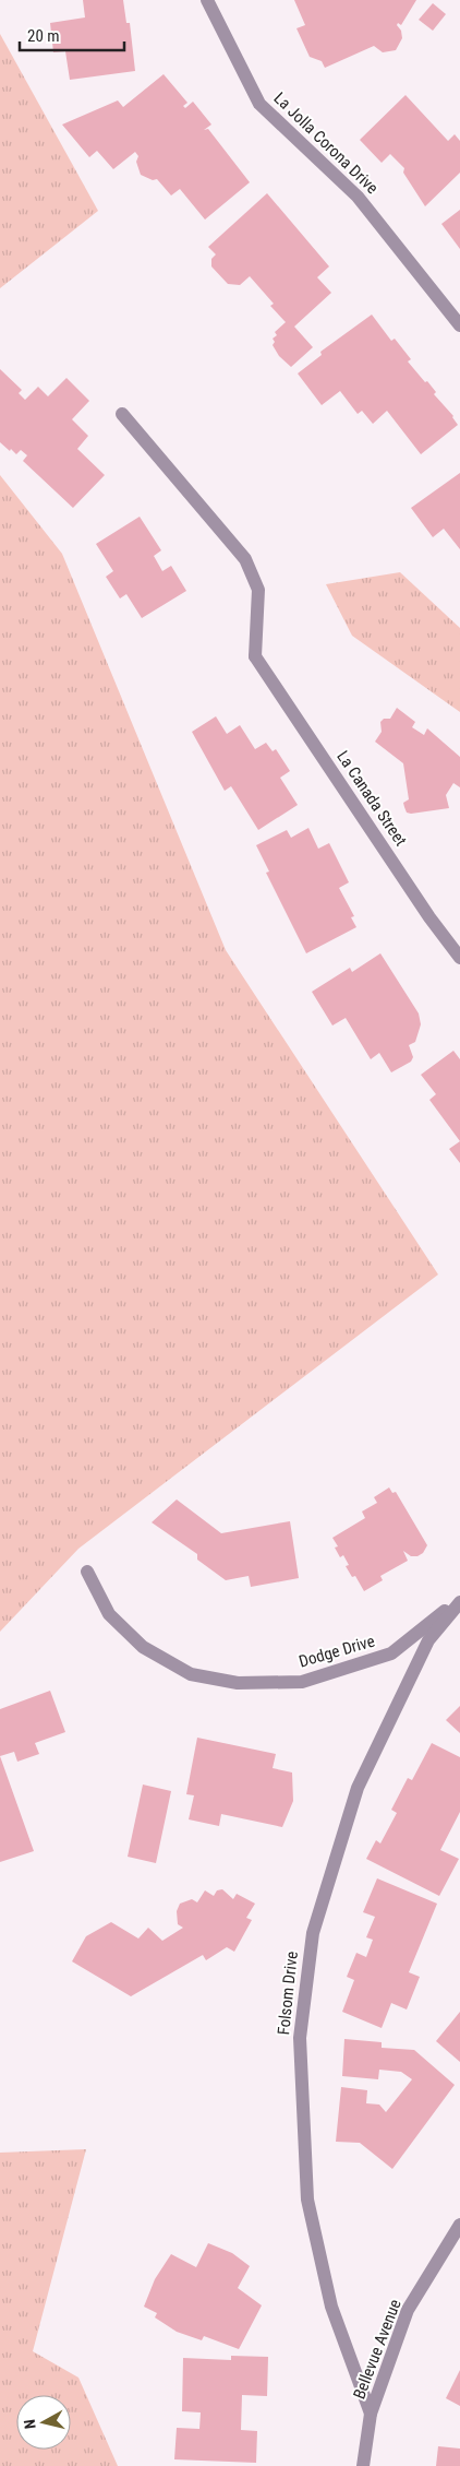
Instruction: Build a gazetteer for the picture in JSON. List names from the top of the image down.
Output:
{
  "streets": {
    "street": [
      "La Jolla Corona Drive",
      "La Canada Street",
      "Dodge Drive",
      "Folsom Drive",
      "Bellevue Avenue"
    ]
  },
  "crossings": [
    ["Dodge Drive", "Folsom Drive"],
    ["Folsom Drive", "Bellevue Avenue"]
  ],
  "scale_bar": "20 m",
  "north": "left"
}
